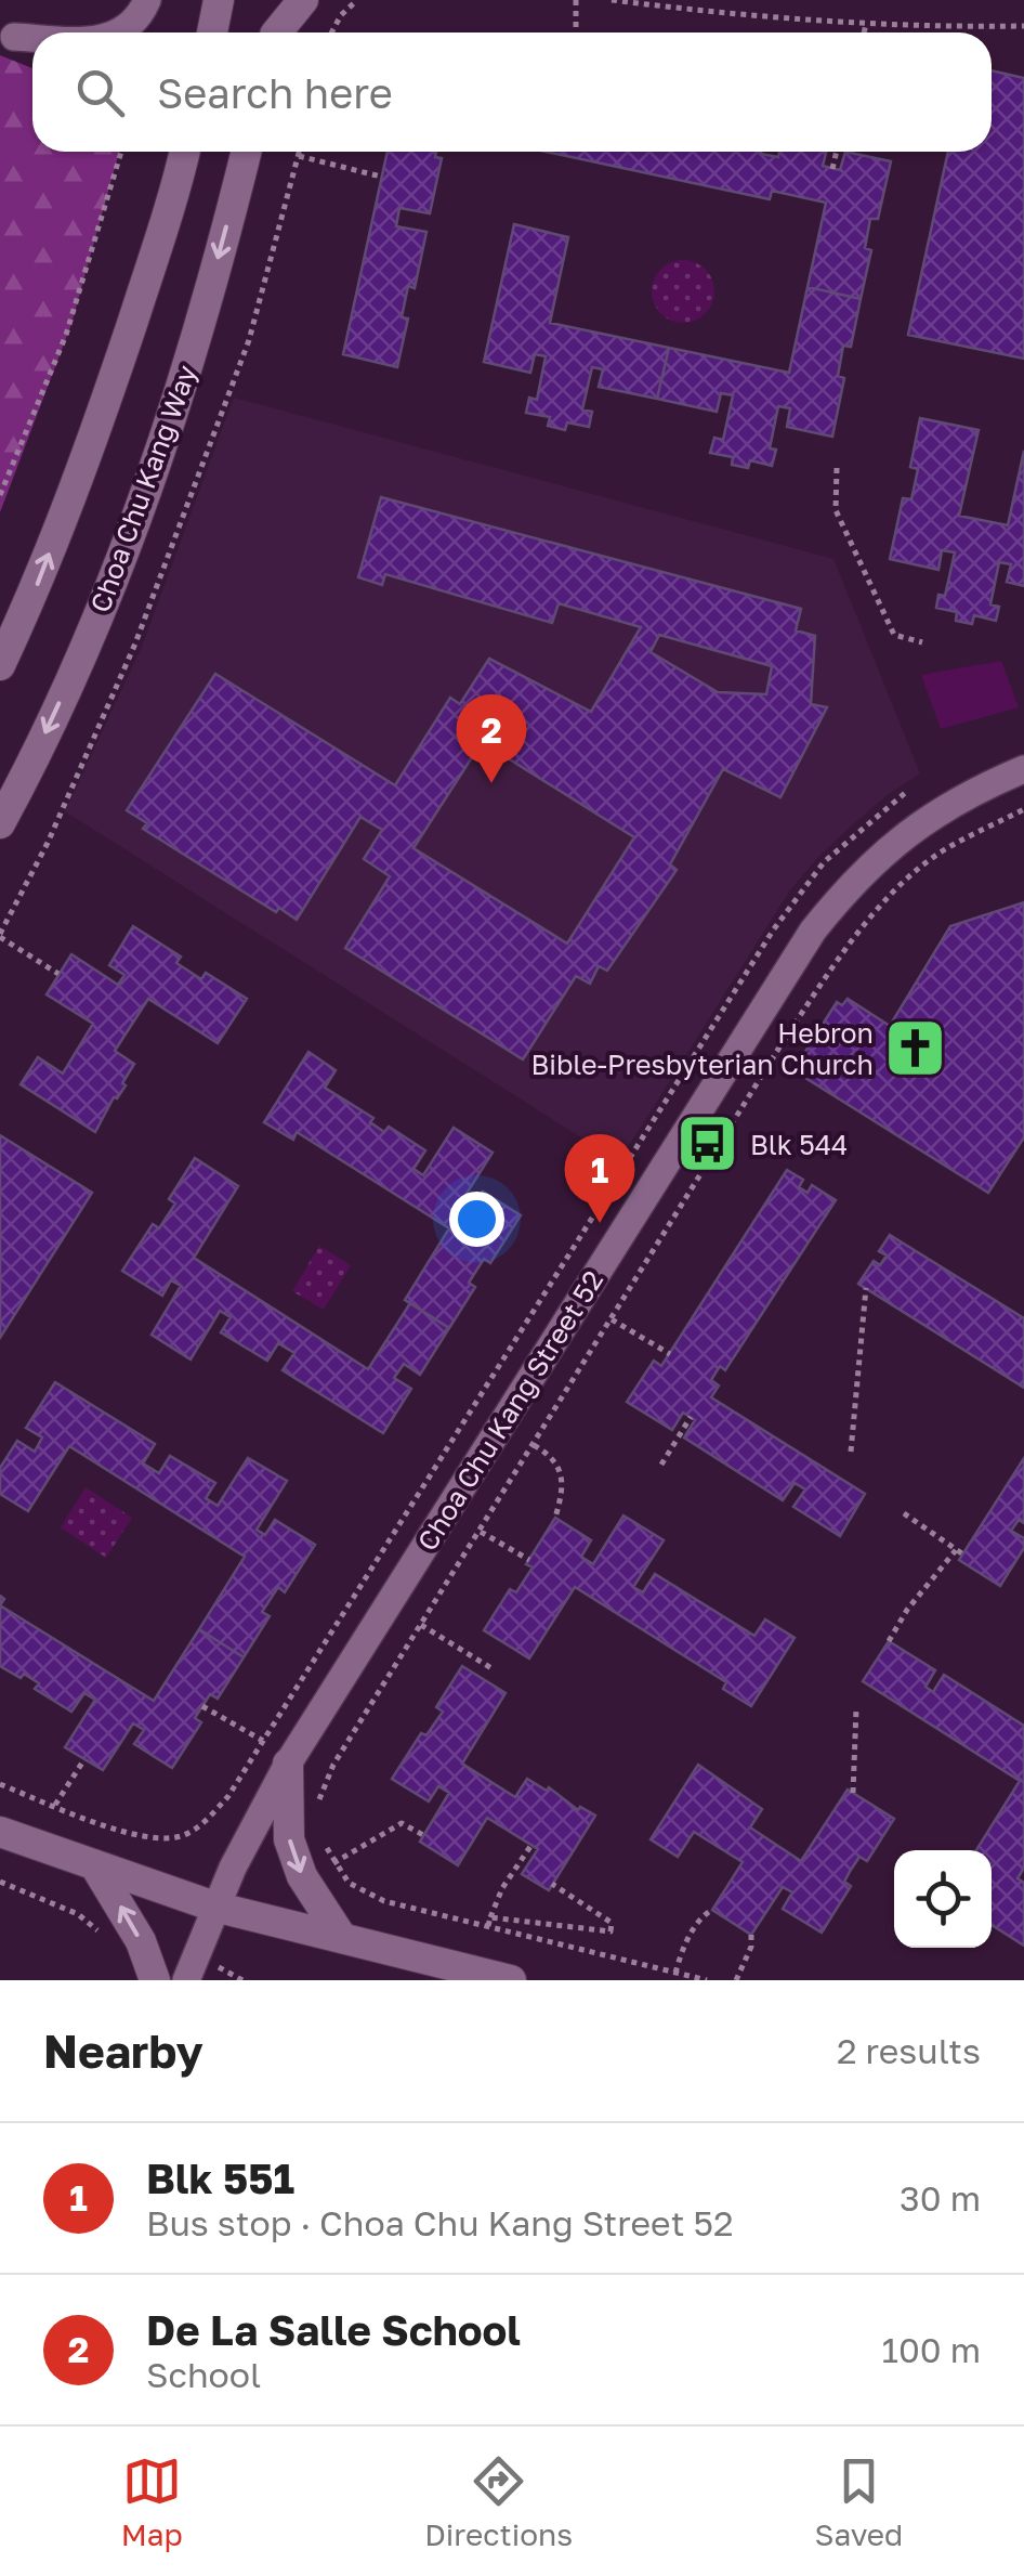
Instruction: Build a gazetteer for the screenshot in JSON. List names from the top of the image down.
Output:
{
  "streets": {
    "main road": ["Choa Chu Kang Way"],
    "street": ["Choa Chu Kang Street 52"]
  },
  "places": {
    "church": ["Hebron Bible-Presbyterian Church"],
    "bus stop": ["Blk 544"]
  },
  "page": {
    "search": "Search here",
    "pins": ["2", "1"],
    "heading": ["Nearby", "2 results"],
    "list": [
      {
        "mark": "1",
        "name": "Blk 551",
        "note": "Bus stop · Choa Chu Kang Street 52",
        "value": "30 m"
      },
      {
        "mark": "2",
        "name": "De La Salle School",
        "note": "School",
        "value": "100 m"
      }
    ],
    "nav": ["Map", "Directions", "Saved"]
  }
}
